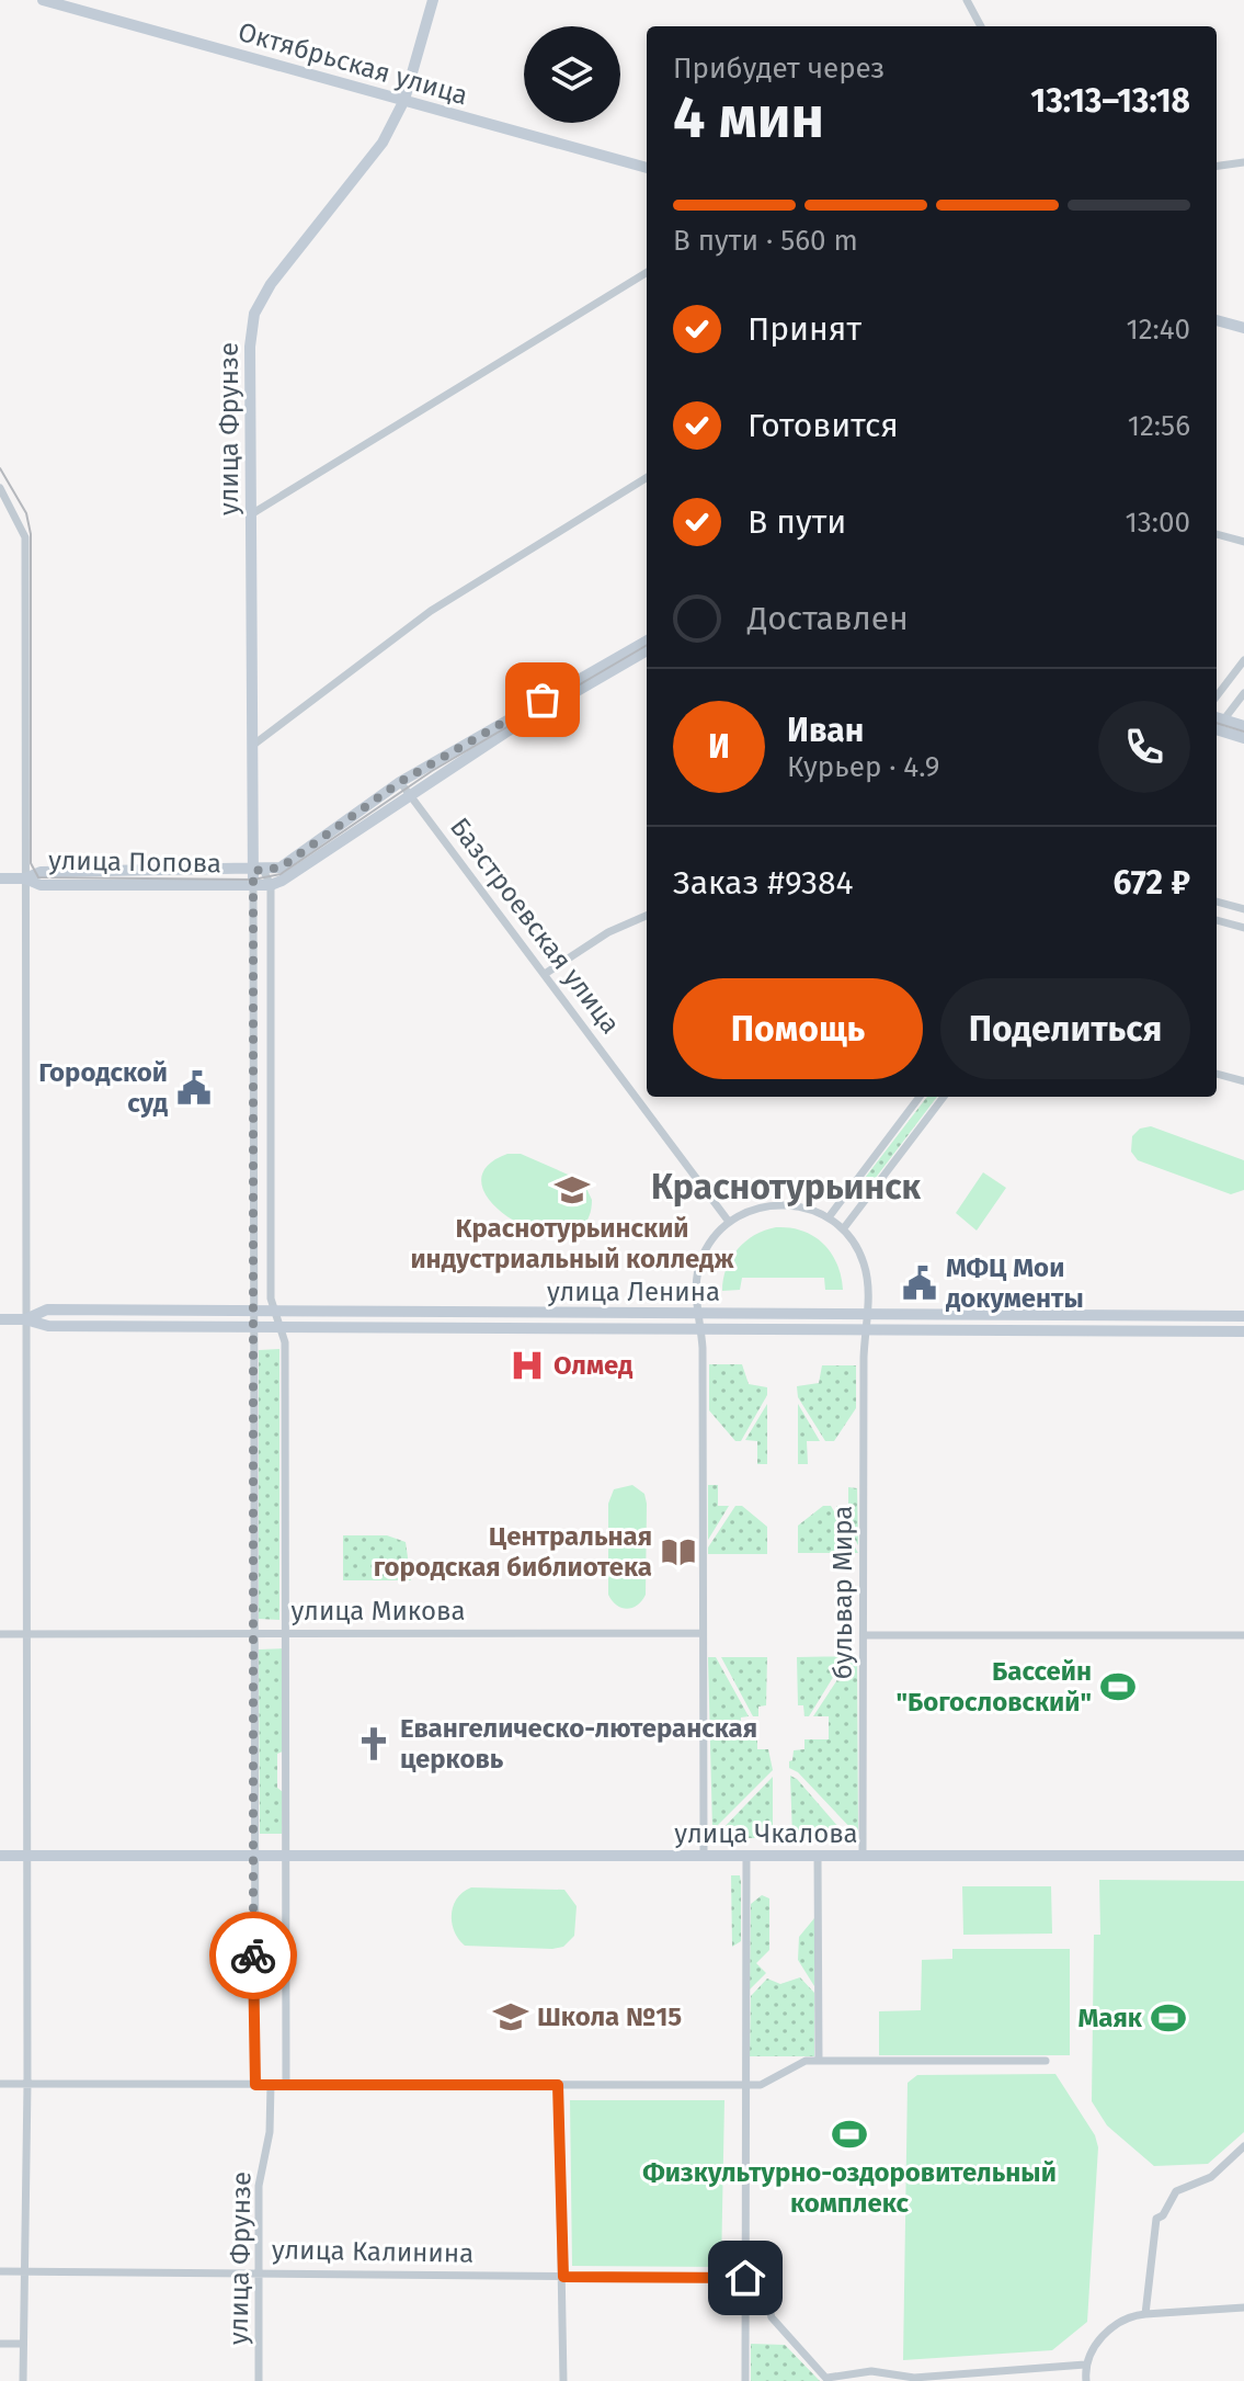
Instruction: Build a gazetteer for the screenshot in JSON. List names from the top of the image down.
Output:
{
  "streets": {
    "street": [
      "Октябрьская улица",
      "улица Фрунзе",
      "улица Попова",
      "Базстроевская улица",
      "улица Ленина",
      "бульвар Мира",
      "улица Микова",
      "улица Чкалова",
      "улица Калинина"
    ]
  },
  "crossings": [
    ["Октябрьская улица", "улица Фрунзе"],
    ["улица Фрунзе", "улица Попова"],
    ["улица Фрунзе", "улица Ленина"],
    ["улица Фрунзе", "улица Калинина"],
    ["улица Попова", "Базстроевская улица"],
    ["улица Ленина", "бульвар Мира"],
    ["бульвар Мира", "улица Чкалова"]
  ],
  "districts": ["Краснотурьинск"],
  "places": {
    "public building": ["Городской суд", "МФЦ Мои документы"],
    "school or university": ["Краснотурьинский индустриальный колледж", "Школа №15"],
    "hospital": ["Олмед"],
    "library": ["Центральная городская библиотека"],
    "sports": ["Бассейн \"Богословский\"", "Маяк", "Физкультурно-оздоровительный комплекс"],
    "church": ["Евангелическо-лютеранская церковь"]
  },
  "page": {
    "heading": ["4 мин", "Прибудет через", "13:13–13:18"],
    "panel": [
      "Иван",
      "Курьер · 4.9",
      "Заказ #9384",
      "672 ₽"
    ],
    "bar": "В пути · 560 m",
    "list": [
      ["Принят", "12:40"],
      ["Готовится", "12:56"],
      ["В пути", "13:00"],
      "Доставлен"
    ],
    "round": "И",
    "buttons": ["Помощь", "Поделиться"]
  }
}
